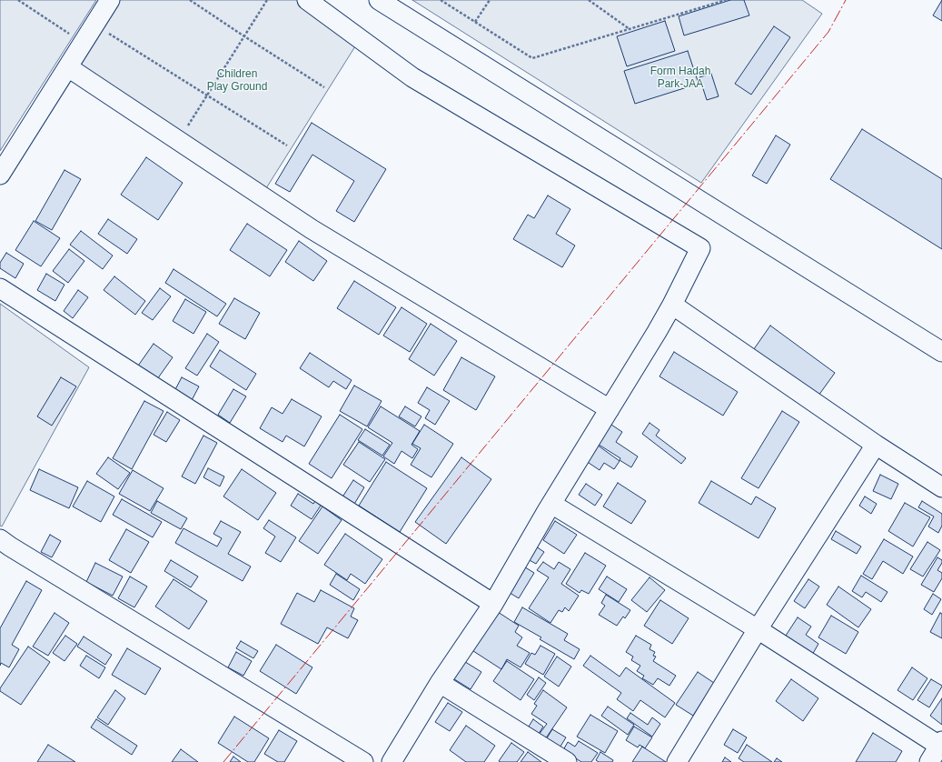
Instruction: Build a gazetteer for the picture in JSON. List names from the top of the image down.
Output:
{
  "parks": ["Form Hadah Park-JAA", "Children Play Ground"]
}
